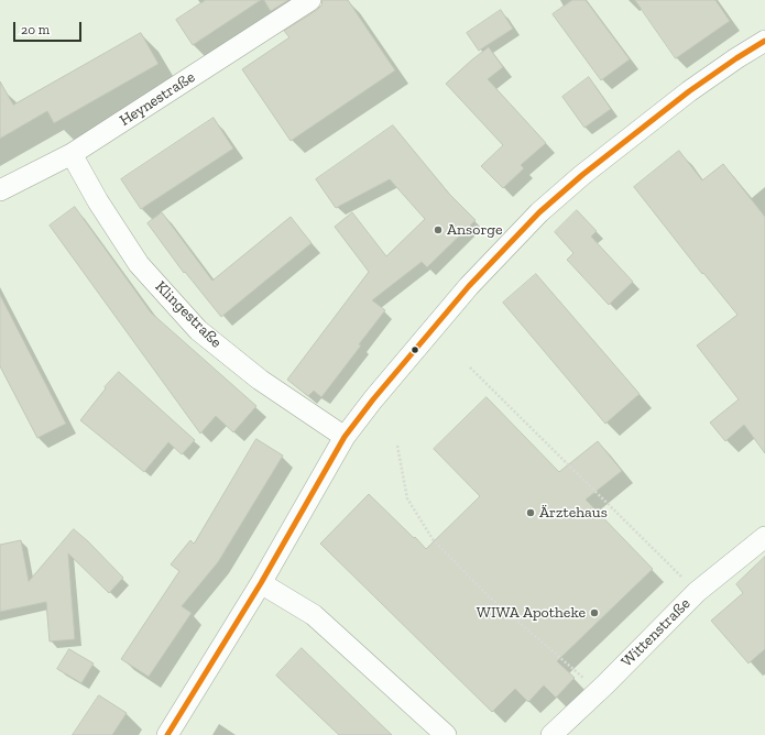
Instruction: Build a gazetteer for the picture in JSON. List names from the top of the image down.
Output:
{
  "streets": {
    "street": ["Heynestraße", "Klingestraße", "Wittenstraße"]
  },
  "crossings": [
    ["Heynestraße", "Klingestraße"]
  ],
  "places": ["Ansorge", "Ärztehaus", "WIWA Apotheke"],
  "scale_bar": "20 m"
}
